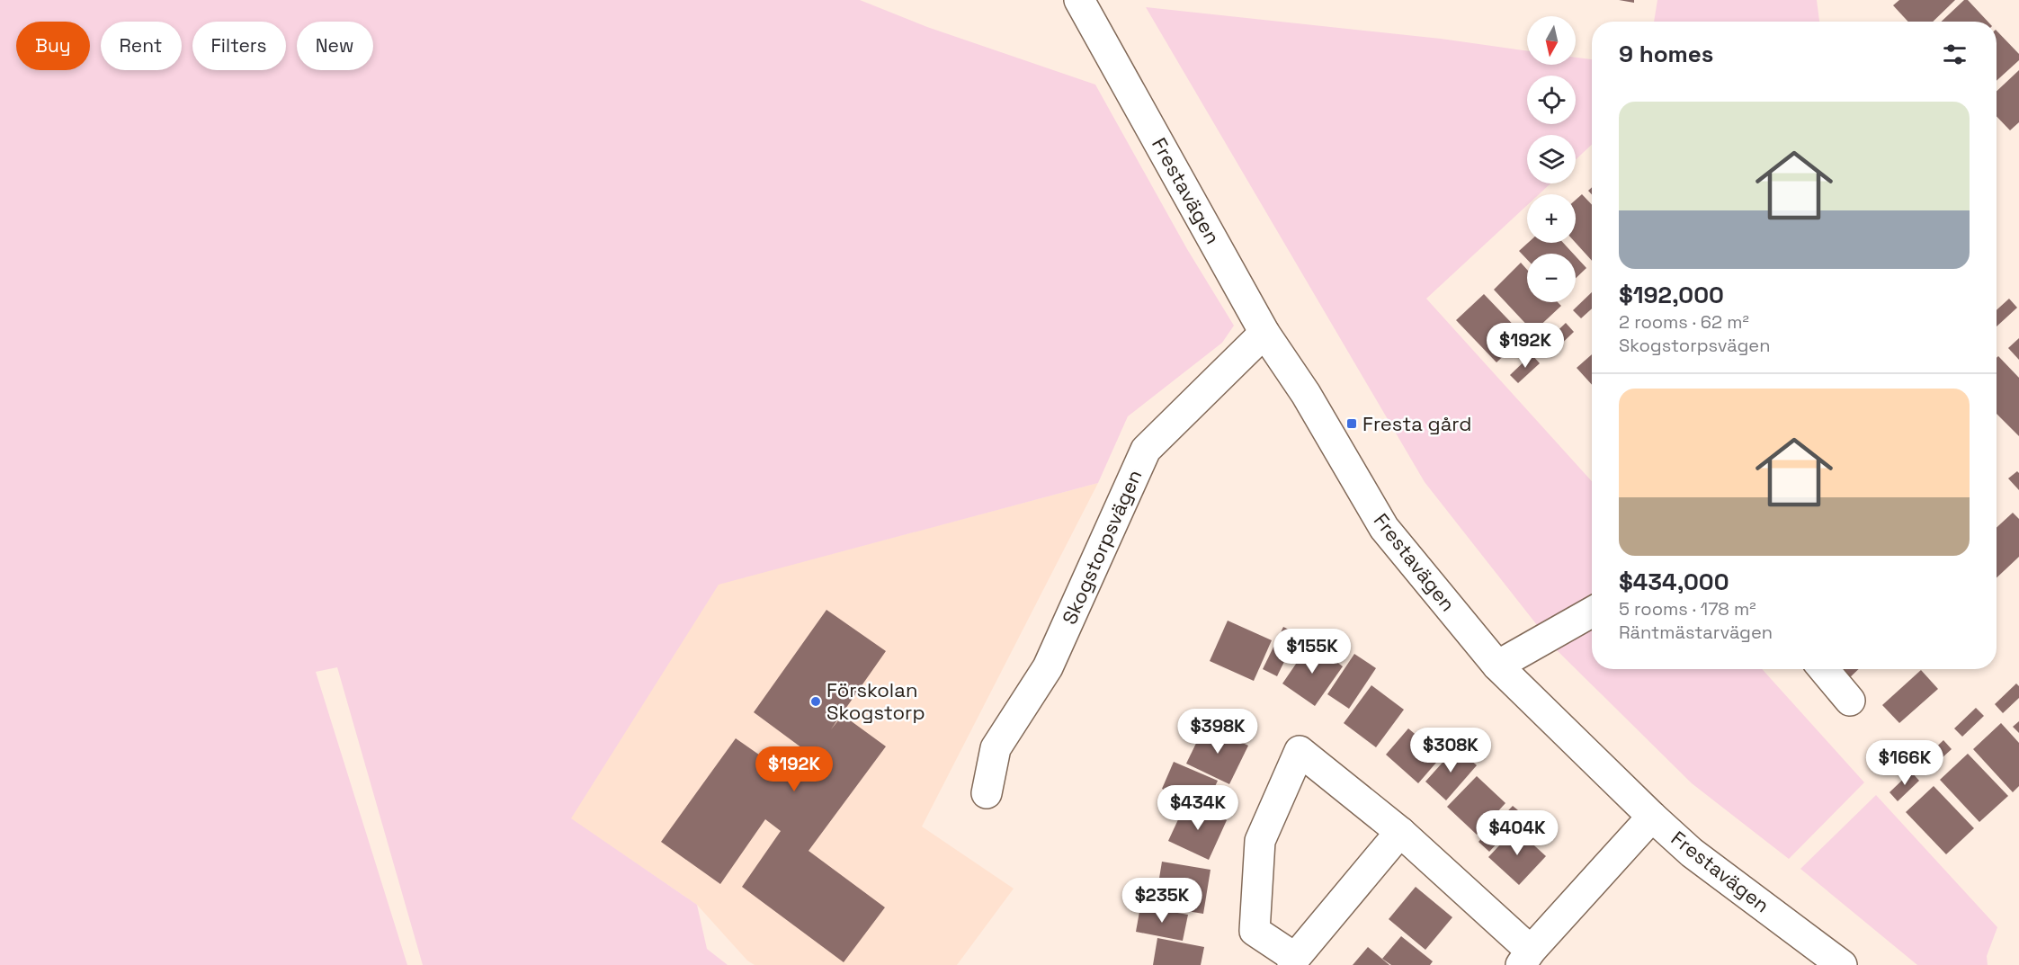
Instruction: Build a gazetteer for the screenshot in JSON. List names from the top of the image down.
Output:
{
  "streets": {
    "street": ["Frestavägen", "Skogstorpsvägen"]
  },
  "crossings": [
    ["Frestavägen", "Skogstorpsvägen"]
  ],
  "places": {
    "transit": ["Fresta gård"],
    "other": ["Förskolan Skogstorp"]
  },
  "north": "bottom",
  "page": {
    "map_buttons": ["+", "−"],
    "chip": [
      "Buy",
      "Rent",
      "Filters",
      "New"
    ],
    "heading": "9 homes",
    "list": [
      {
        "name": "$192,000",
        "note": "2 rooms · 62 m² · Skogstorpsvägen"
      },
      {
        "name": "$434,000",
        "note": "5 rooms · 178 m² · Räntmästarvägen"
      }
    ],
    "price": [
      "$192K",
      "$155K",
      "$398K",
      "$308K",
      "$166K",
      "$192K",
      "$434K",
      "$404K",
      "$235K"
    ]
  }
}
